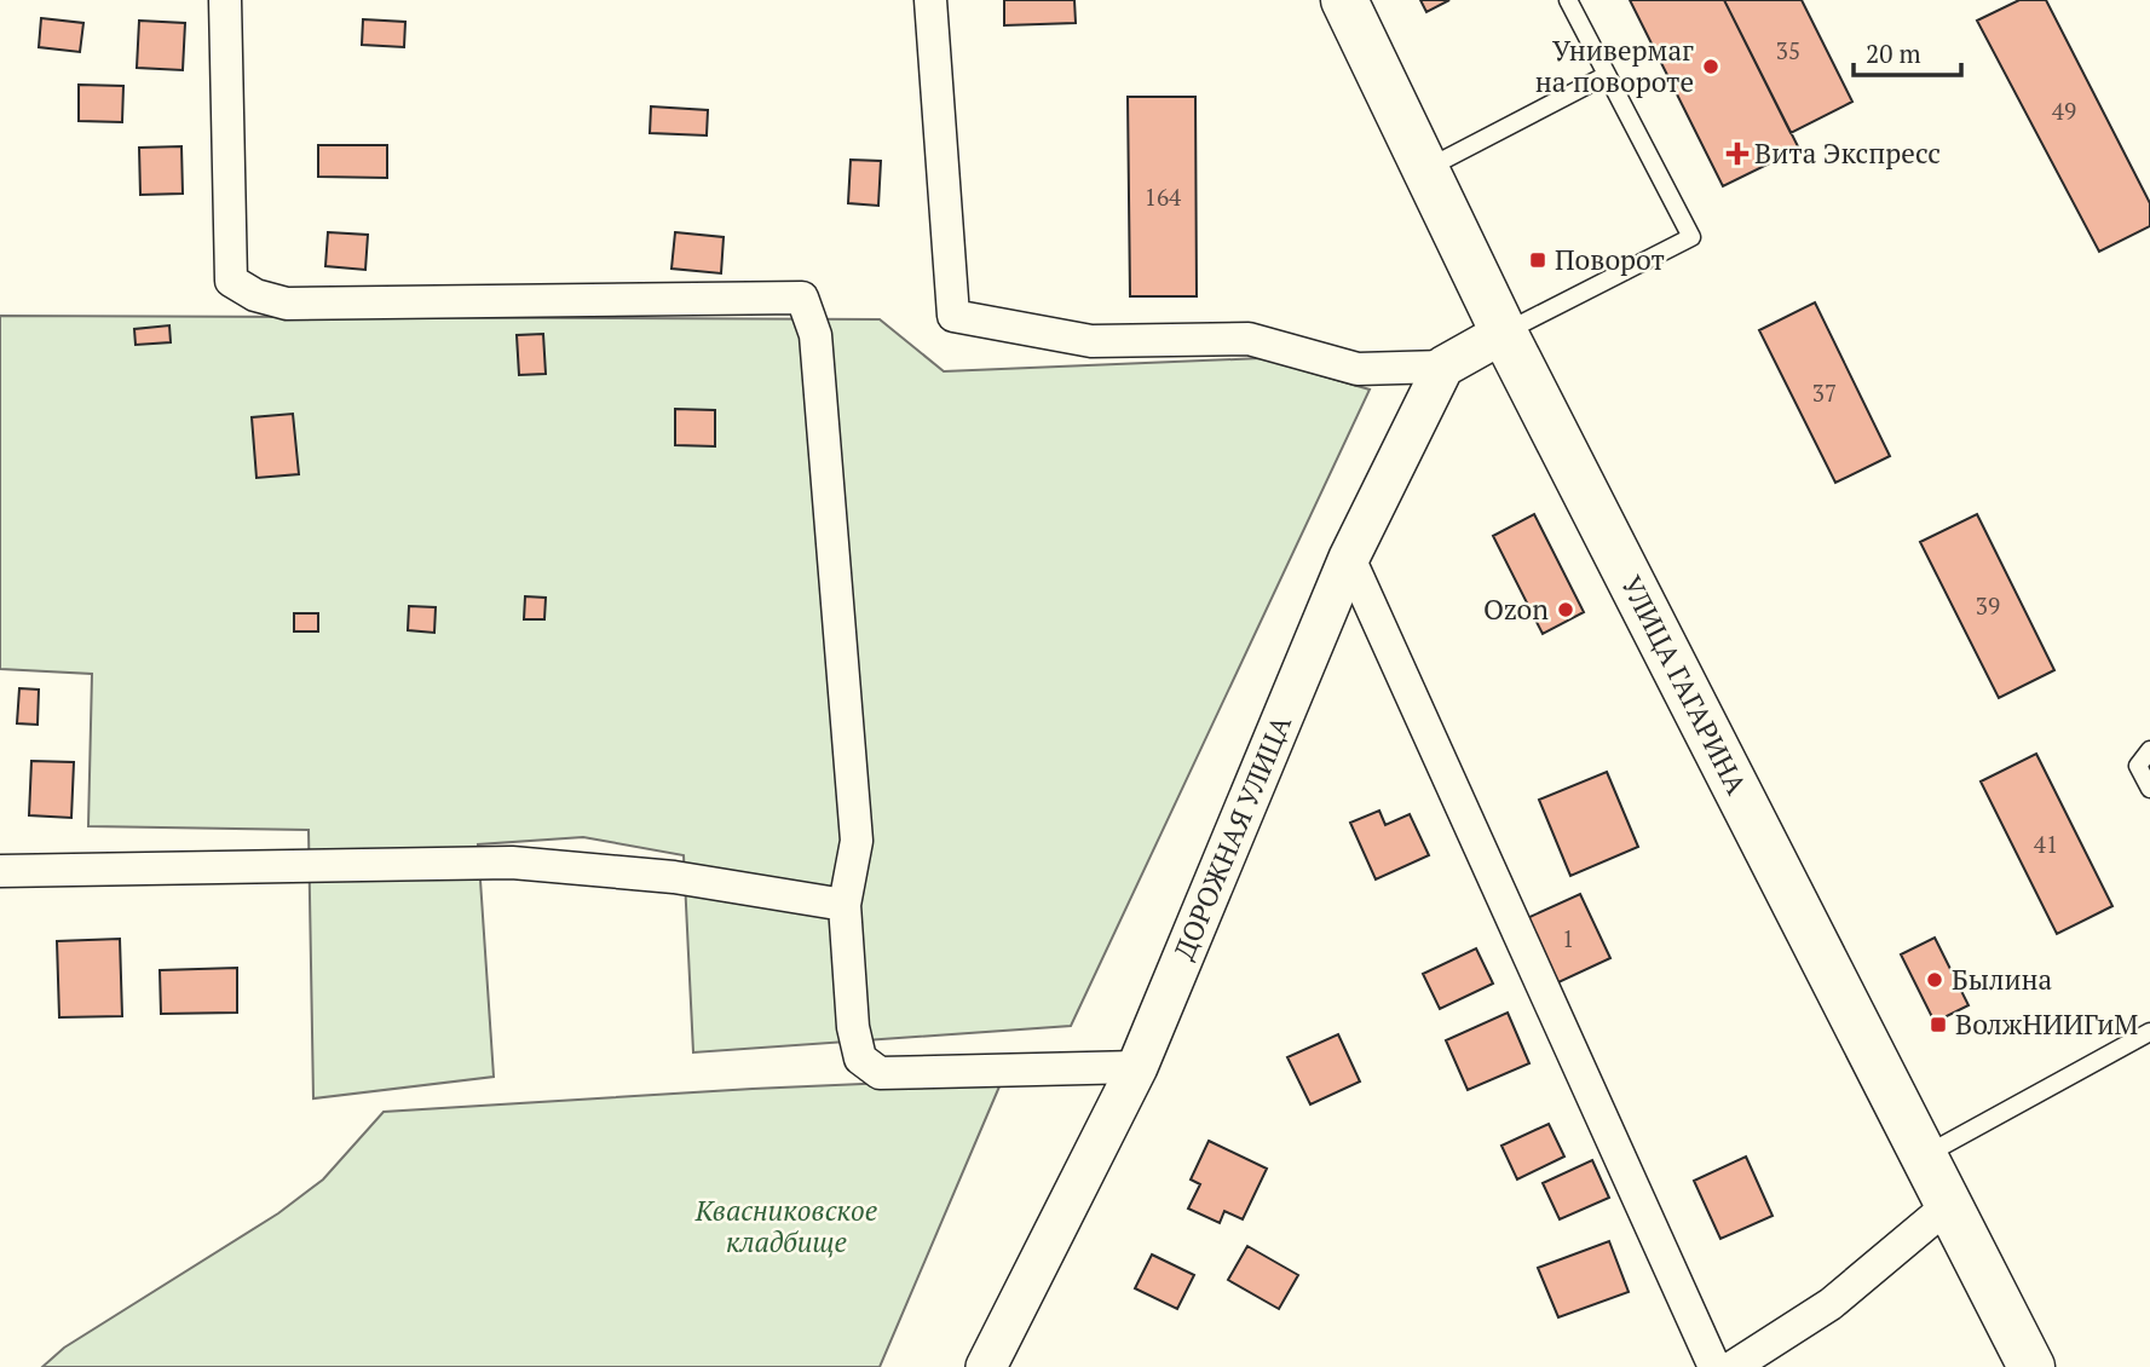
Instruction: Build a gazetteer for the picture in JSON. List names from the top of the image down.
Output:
{
  "streets": {
    "main road": ["УЛИЦА ГАГАРИНА"],
    "street": ["ДОРОЖНАЯ УЛИЦА"]
  },
  "parks": ["Квасниковское кладбище"],
  "places": {
    "other": ["Универмаг на повороте", "Ozon", "Былина"],
    "health": ["Вита Экспресс"],
    "transit": ["Поворот", "ВолжНИИГиМ"]
  },
  "house_numbers": [
    "35",
    "49",
    "164",
    "37",
    "39",
    "41",
    "1"
  ],
  "scale_bar": "20 m"
}
